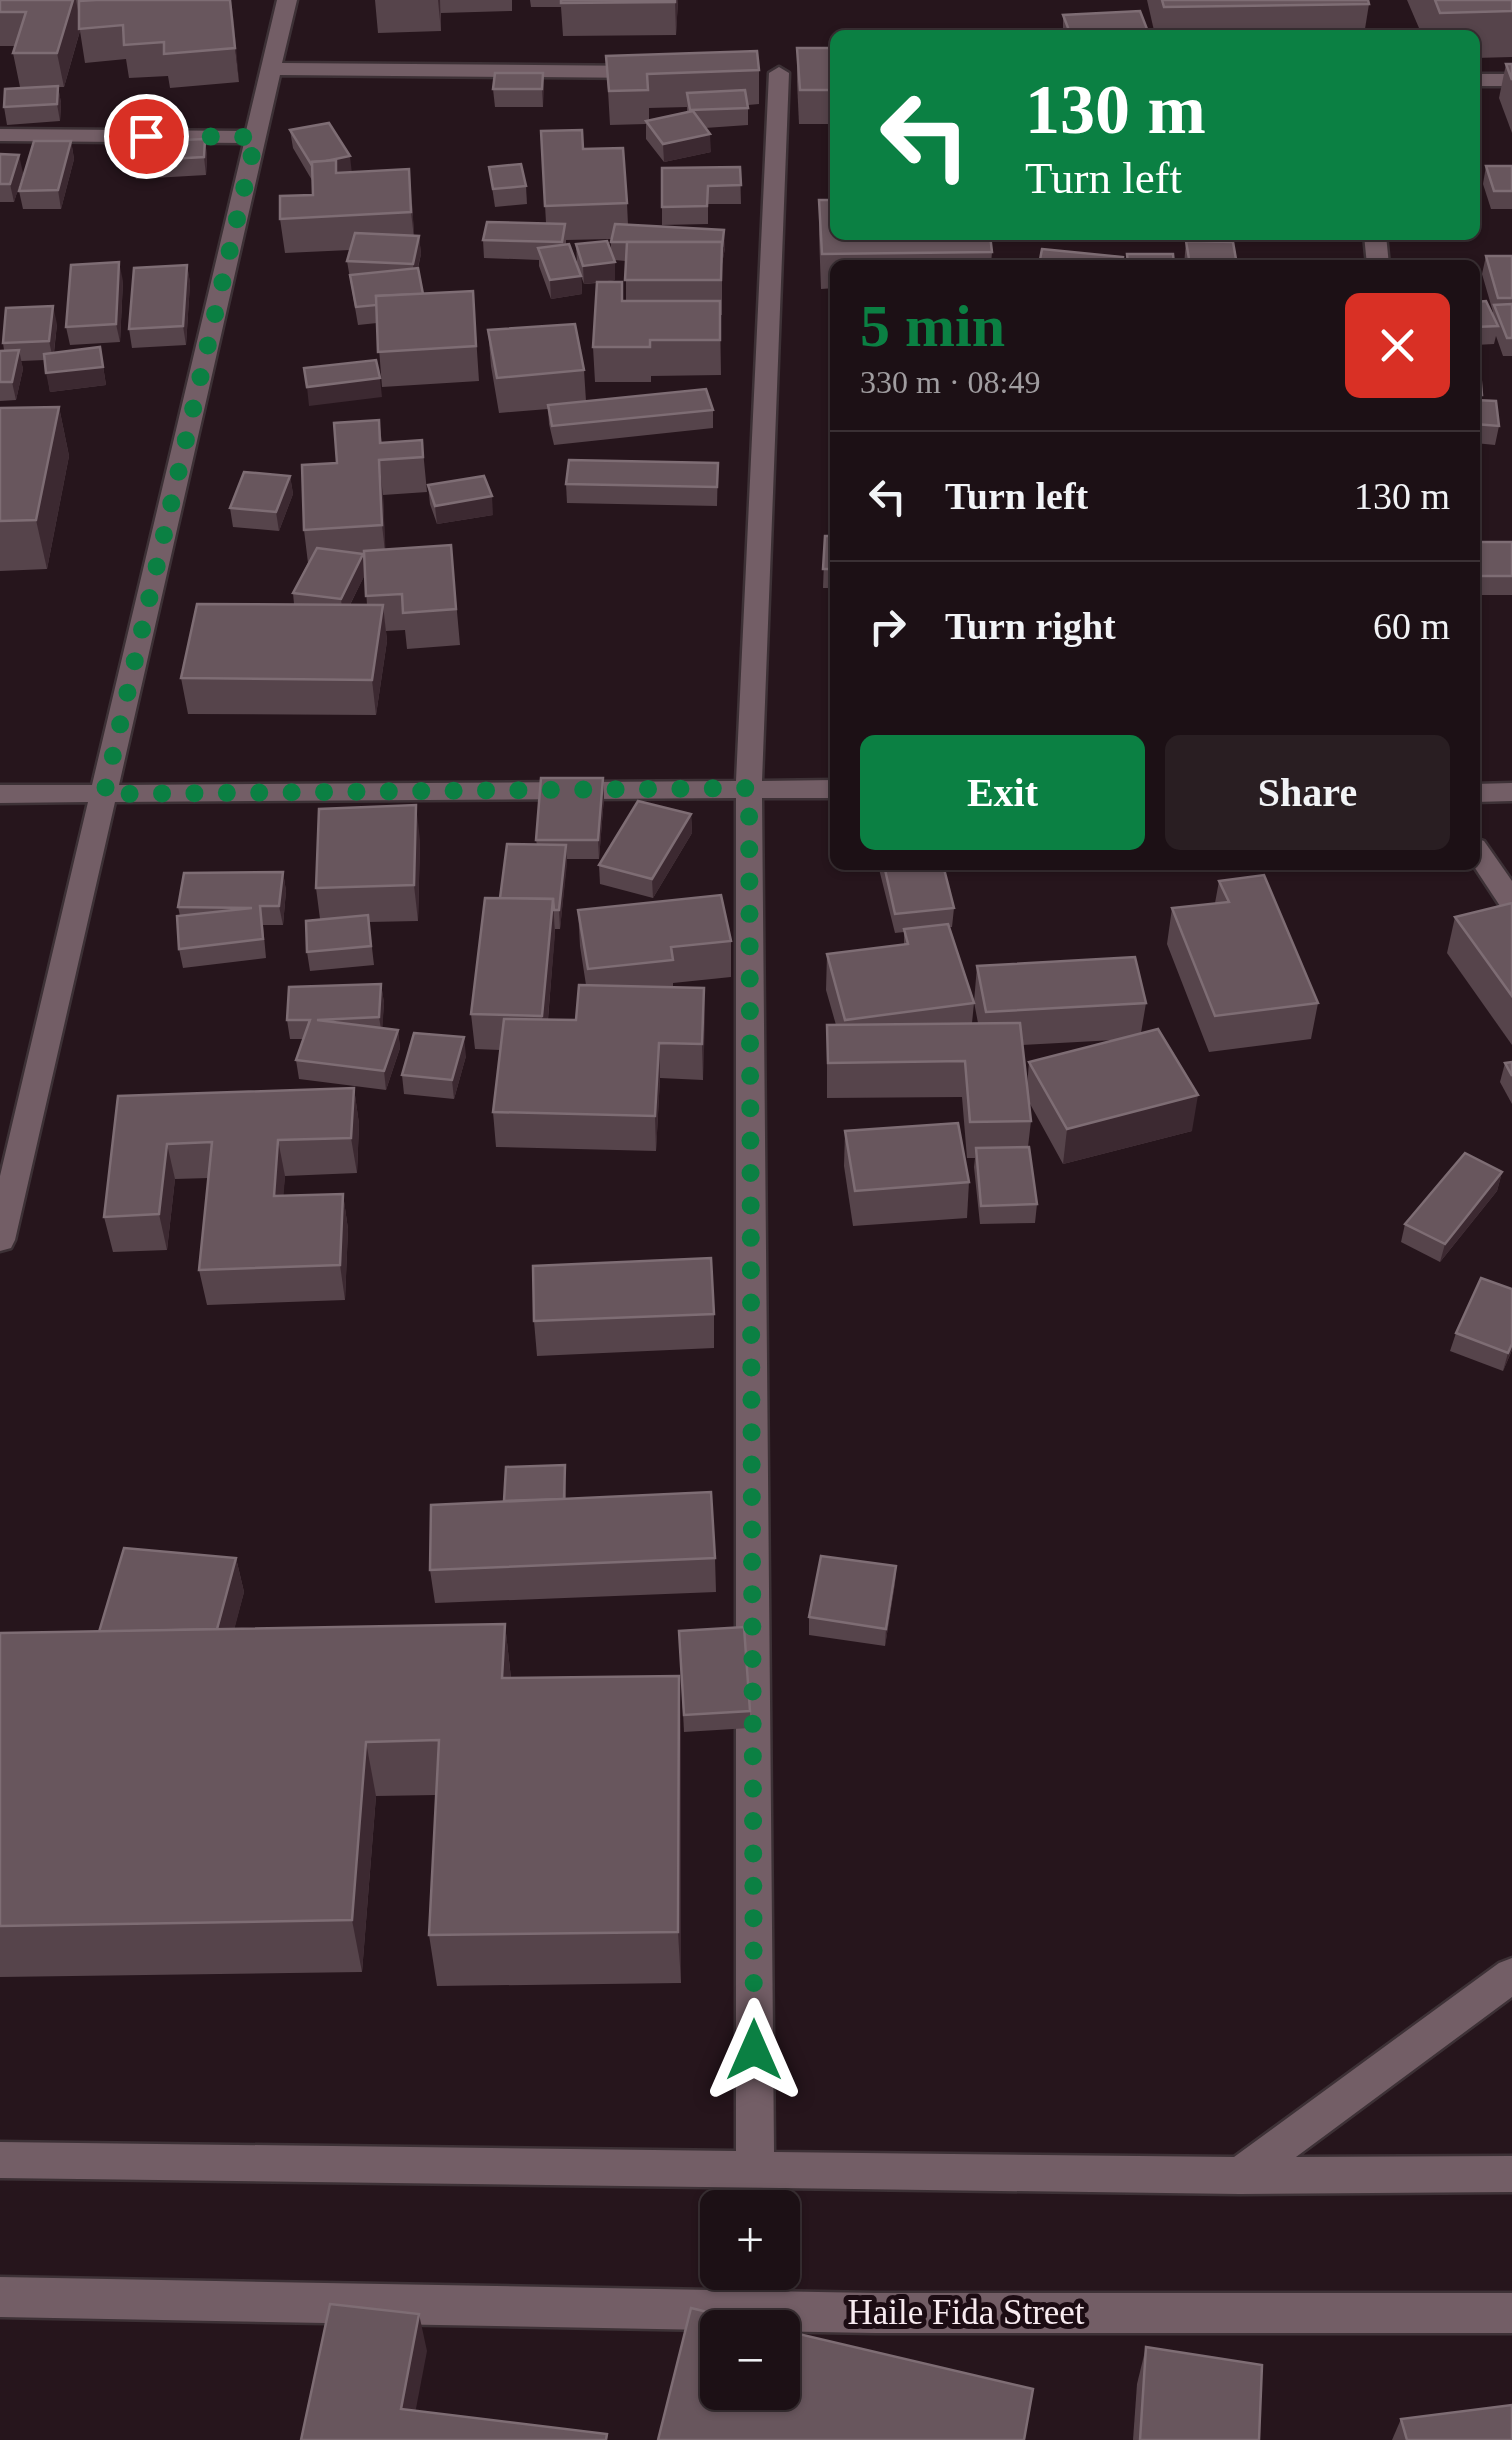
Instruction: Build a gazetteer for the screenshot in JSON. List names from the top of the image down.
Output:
{
  "streets": {
    "street": ["Haile Fida Street"]
  },
  "page": {
    "turn": ["130 m", "Turn left"],
    "heading": ["5 min", "330 m · 08:49"],
    "list": [
      {
        "name": "Turn left",
        "value": "130 m"
      },
      {
        "name": "Turn right",
        "value": "60 m"
      }
    ],
    "buttons": ["Exit", "Share"],
    "map_buttons": ["+", "−"]
  }
}
